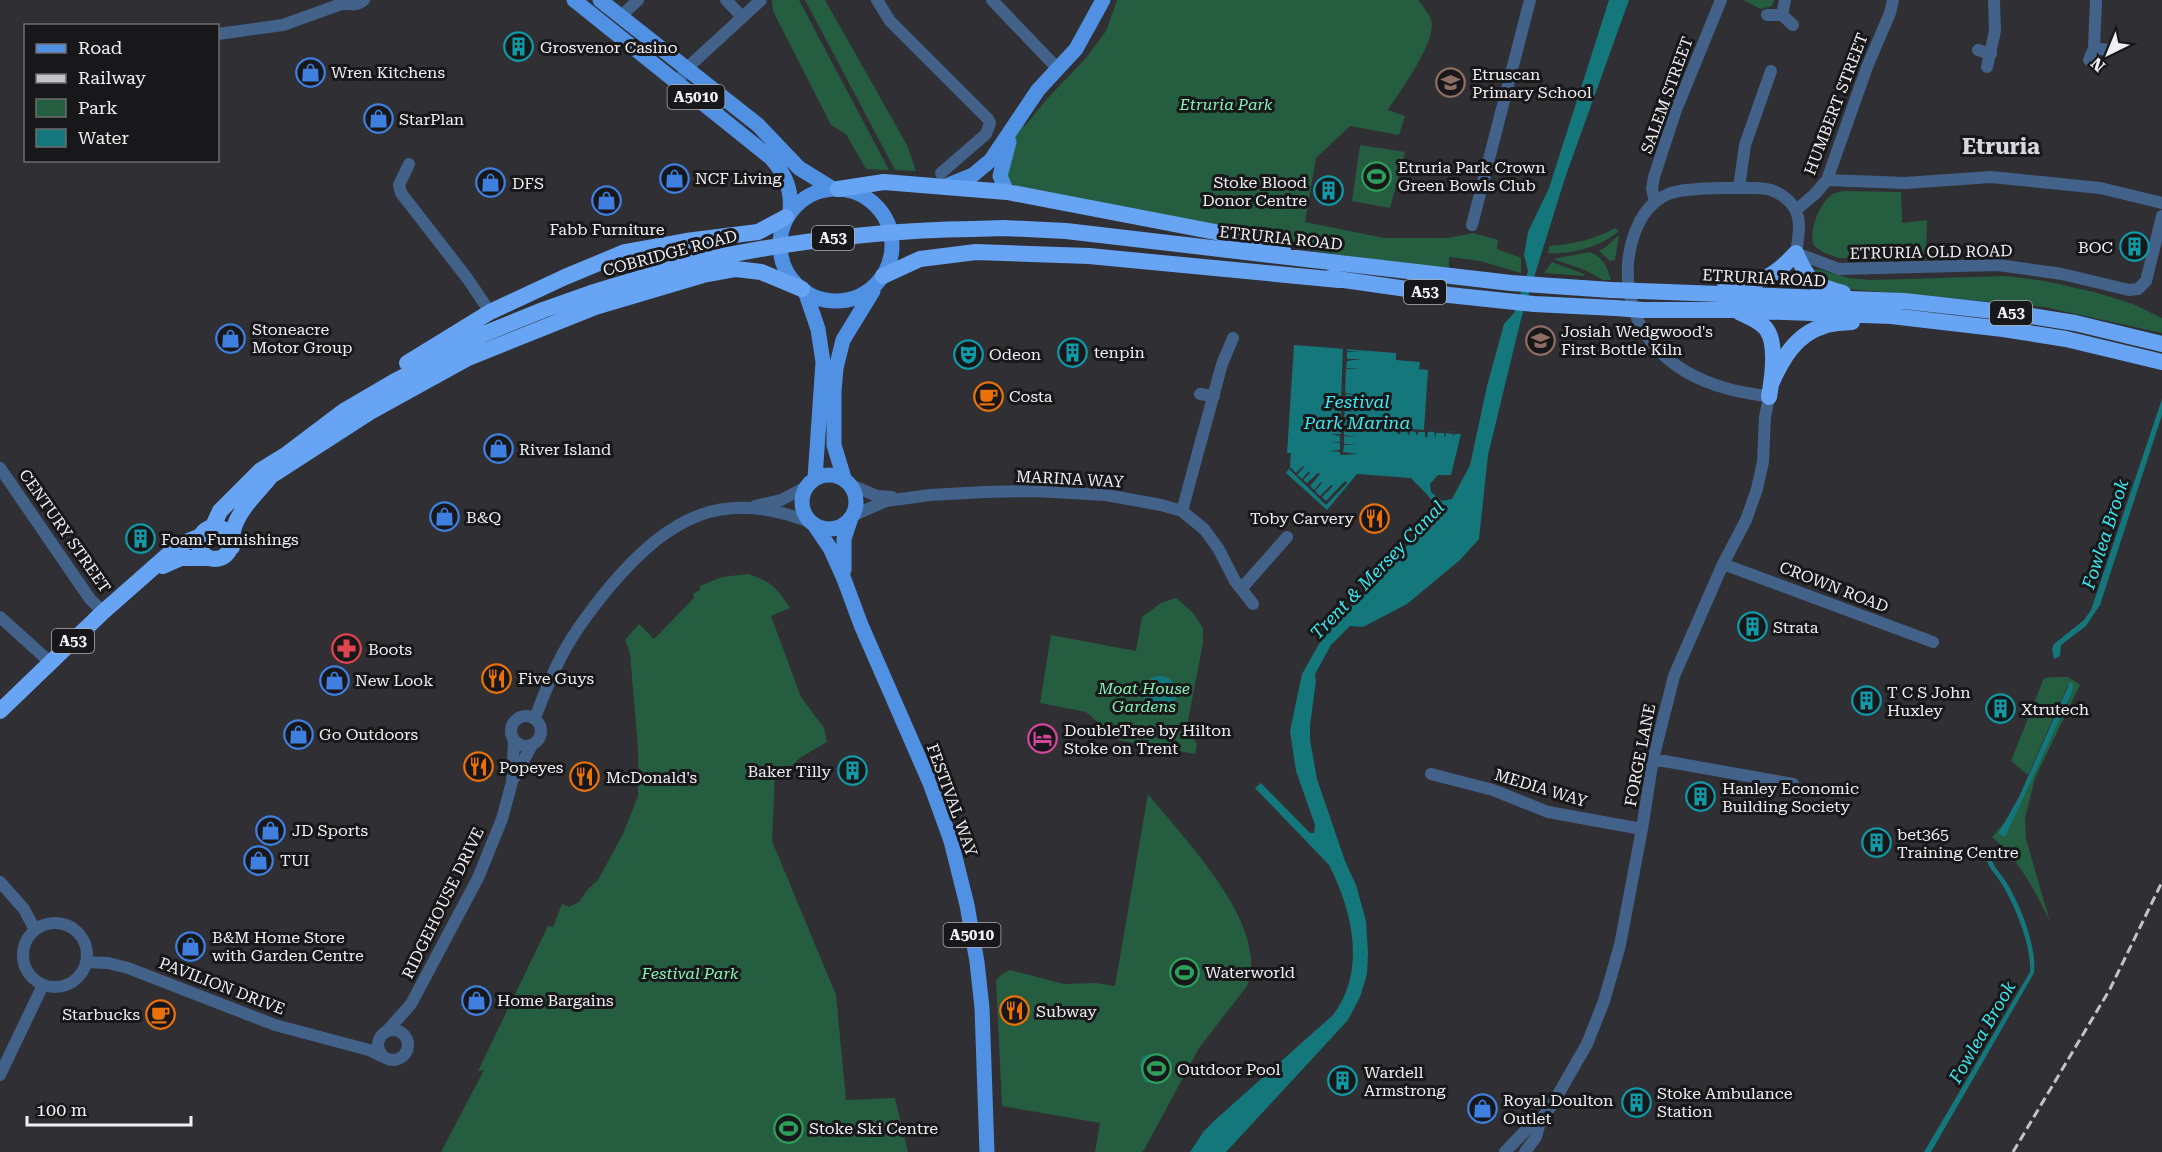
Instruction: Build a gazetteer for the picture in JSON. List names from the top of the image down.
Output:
{
  "streets": {
    "highway": ["A53", "ETRURIA ROAD", "COBRIDGE ROAD"],
    "main road": ["A5010", "FESTIVAL WAY"],
    "street": [
      "SALEM STREET",
      "HUMBERT STREET",
      "ETRURIA OLD ROAD",
      "MARINA WAY",
      "CENTURY STREET",
      "CROWN ROAD",
      "FORGE LANE",
      "MEDIA WAY",
      "RIDGEHOUSE DRIVE",
      "PAVILION DRIVE"
    ]
  },
  "crossings": [
    ["A5010", "MARINA WAY"],
    ["A5010", "FESTIVAL WAY"],
    ["A53", "COBRIDGE ROAD"],
    ["A53", "CENTURY STREET"],
    ["ETRURIA ROAD", "COBRIDGE ROAD"],
    ["MARINA WAY", "FESTIVAL WAY"],
    ["CROWN ROAD", "FORGE LANE"],
    ["FORGE LANE", "MEDIA WAY"],
    ["RIDGEHOUSE DRIVE", "PAVILION DRIVE"]
  ],
  "districts": ["Etruria"],
  "water": ["Festival Park Marina", "Fowlea Brook", "Trent & Mersey Canal"],
  "parks": ["Etruria Park", "Moat House Gardens", "Festival Park"],
  "places": {
    "building": [
      "Grosvenor Casino",
      "Stoke Blood Donor Centre",
      "BOC",
      "tenpin",
      "Foam Furnishings",
      "Strata",
      "T C S John Huxley",
      "Xtrutech",
      "Baker Tilly",
      "Hanley Economic Building Society",
      "bet365 Training Centre",
      "Wardell Armstrong",
      "Stoke Ambulance Station"
    ],
    "shop": [
      "Wren Kitchens",
      "StarPlan",
      "NCF Living",
      "DFS",
      "Fabb Furniture",
      "Stoneacre Motor Group",
      "River Island",
      "B&Q",
      "New Look",
      "Go Outdoors",
      "JD Sports",
      "TUI",
      "B&M Home Store with Garden Centre",
      "Home Bargains",
      "Royal Doulton Outlet"
    ],
    "school or university": ["Etruscan Primary School", "Josiah Wedgwood's First Bottle Kiln"],
    "sports": [
      "Etruria Park Crown Green Bowls Club",
      "Waterworld",
      "Outdoor Pool",
      "Stoke Ski Centre"
    ],
    "theatre": ["Odeon"],
    "cafe": ["Costa", "Starbucks"],
    "restaurant": [
      "Toby Carvery",
      "Five Guys",
      "Popeyes",
      "McDonald's",
      "Subway"
    ],
    "pharmacy": ["Boots"],
    "hotel": ["DoubleTree by Hilton Stoke on Trent"]
  },
  "legend": [
    "Road",
    "Railway",
    "Park",
    "Water"
  ],
  "scale_bar": "100 m",
  "north": "bottom left"
}
